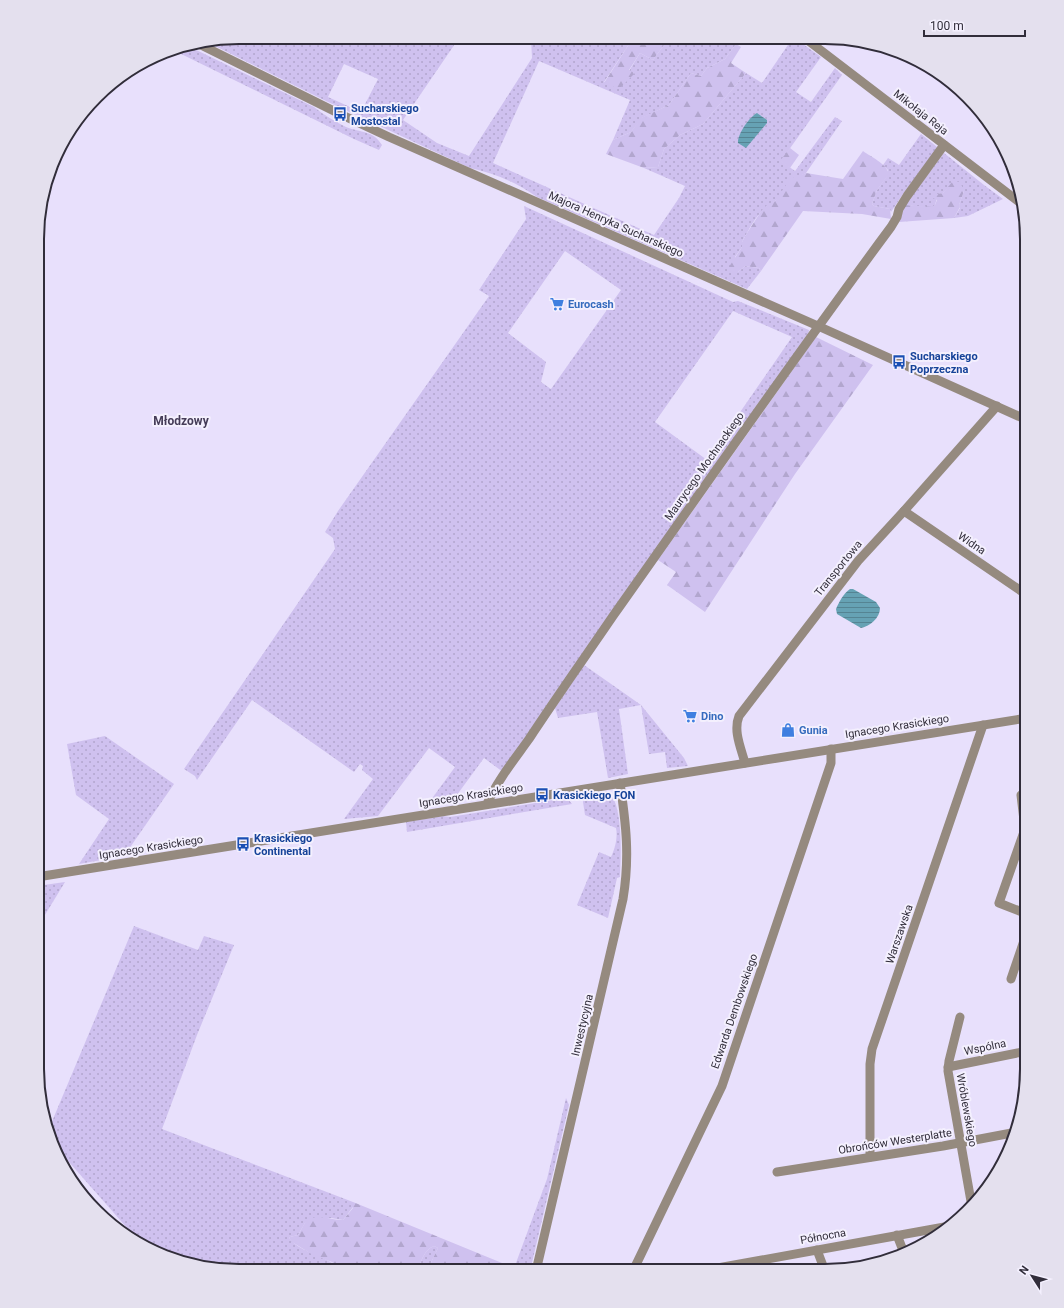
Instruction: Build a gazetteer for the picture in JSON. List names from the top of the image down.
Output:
{
  "streets": {
    "street": [
      "Mikołaja Reja",
      "Majora Henryka Sucharskiego",
      "Maurycego Mochnackiego",
      "Widna",
      "Transportowa",
      "Ignacego Krasickiego",
      "Warszawska",
      "Edwarda Dembowskiego",
      "Inwestycyjna",
      "Wspólna",
      "Wróblewskiego",
      "Obrońców Westerplatte",
      "Północna"
    ]
  },
  "crossings": [
    ["Mikołaja Reja", "Maurycego Mochnackiego"],
    ["Majora Henryka Sucharskiego", "Maurycego Mochnackiego"],
    ["Majora Henryka Sucharskiego", "Transportowa"],
    ["Maurycego Mochnackiego", "Ignacego Krasickiego"],
    ["Widna", "Transportowa"],
    ["Transportowa", "Ignacego Krasickiego"],
    ["Ignacego Krasickiego", "Warszawska"],
    ["Ignacego Krasickiego", "Edwarda Dembowskiego"],
    ["Ignacego Krasickiego", "Inwestycyjna"],
    ["Warszawska", "Obrońców Westerplatte"],
    ["Wspólna", "Wróblewskiego"],
    ["Wróblewskiego", "Obrońców Westerplatte"]
  ],
  "districts": ["Młodzowy"],
  "places": {
    "bus stop": [
      "Sucharskiego Mostostal",
      "Sucharskiego Poprzeczna",
      "Krasickiego FON",
      "Krasickiego Continental"
    ],
    "supermarket": ["Eurocash", "Dino"],
    "shop": ["Gunia"]
  },
  "scale_bar": "100 m",
  "north": "top left"
}
